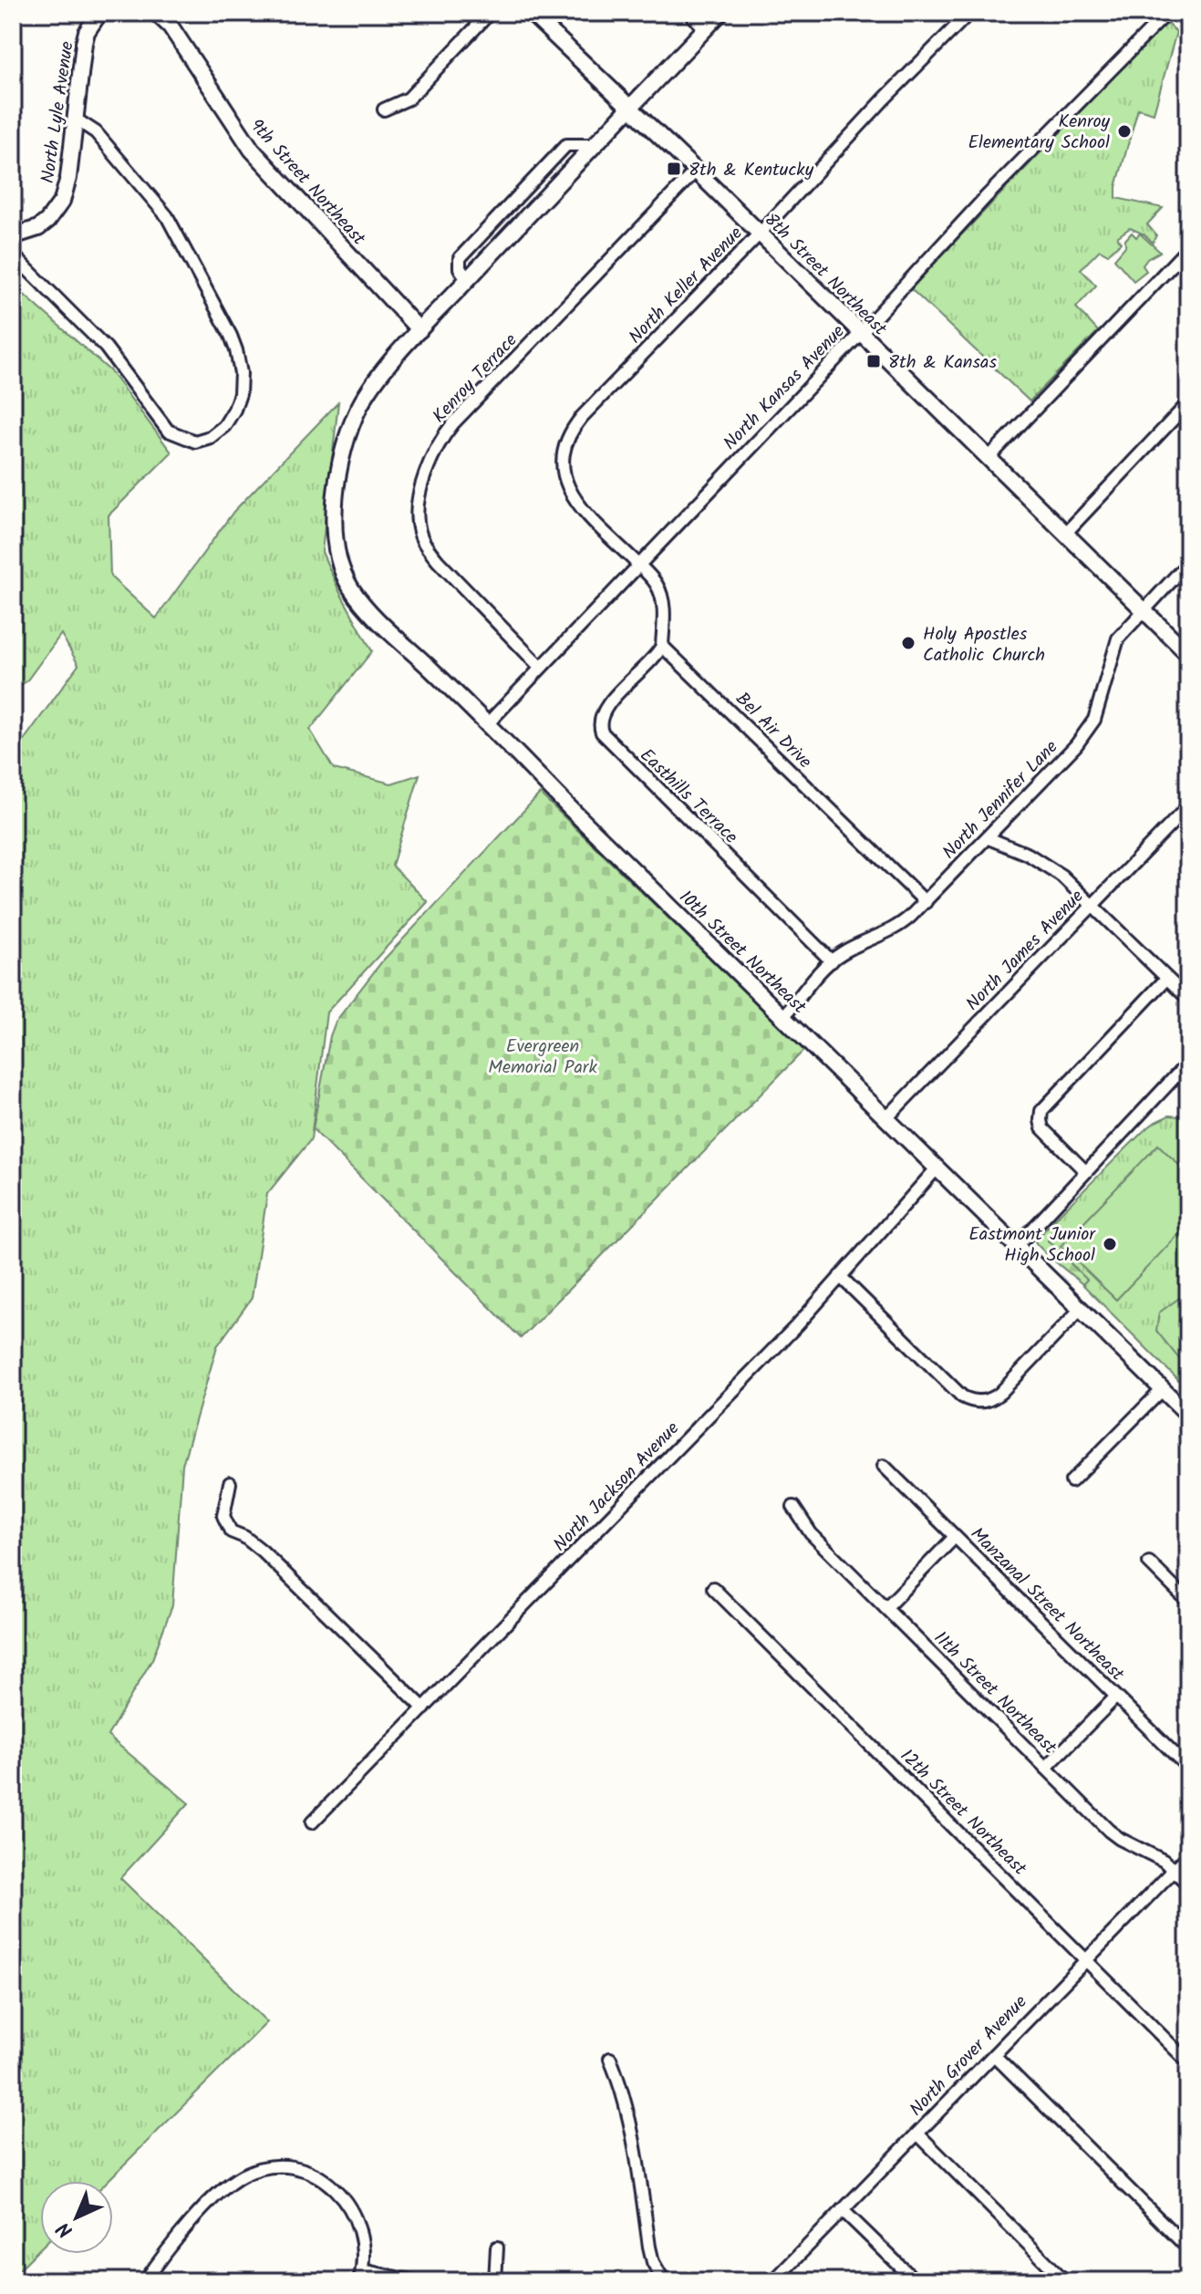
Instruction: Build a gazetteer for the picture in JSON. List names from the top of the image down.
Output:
{
  "streets": {
    "main road": [
      "North Lyle Avenue",
      "9th Street Northeast",
      "8th Street Northeast",
      "10th Street Northeast"
    ],
    "street": [
      "North Keller Avenue",
      "Kenroy Terrace",
      "North Kansas Avenue",
      "Bel Air Drive",
      "Easthills Terrace",
      "North Jennifer Lane",
      "North James Avenue",
      "North Jackson Avenue",
      "Manzanal Street Northeast",
      "11th Street Northeast",
      "12th Street Northeast",
      "North Grover Avenue"
    ]
  },
  "crossings": [
    ["9th Street Northeast", "10th Street Northeast"],
    ["8th Street Northeast", "North Keller Avenue"],
    ["8th Street Northeast", "Kenroy Terrace"],
    ["8th Street Northeast", "North Kansas Avenue"],
    ["8th Street Northeast", "North Jennifer Lane"],
    ["8th Street Northeast", "10th Street Northeast"],
    ["North Keller Avenue", "North Kansas Avenue"],
    ["Kenroy Terrace", "North Kansas Avenue"],
    ["North Kansas Avenue", "10th Street Northeast"],
    ["Bel Air Drive", "Easthills Terrace"],
    ["Bel Air Drive", "North Jennifer Lane"],
    ["Easthills Terrace", "North Jennifer Lane"],
    ["North Jennifer Lane", "10th Street Northeast"],
    ["North James Avenue", "10th Street Northeast"],
    ["10th Street Northeast", "North Jackson Avenue"],
    ["11th Street Northeast", "North Grover Avenue"],
    ["12th Street Northeast", "North Grover Avenue"]
  ],
  "parks": ["Evergreen Memorial Park"],
  "places": {
    "other": ["Kenroy Elementary School", "Holy Apostles Catholic Church", "Eastmont Junior High School"],
    "transit": ["8th & Kentucky", "8th & Kansas"]
  },
  "north": "bottom left"
}
